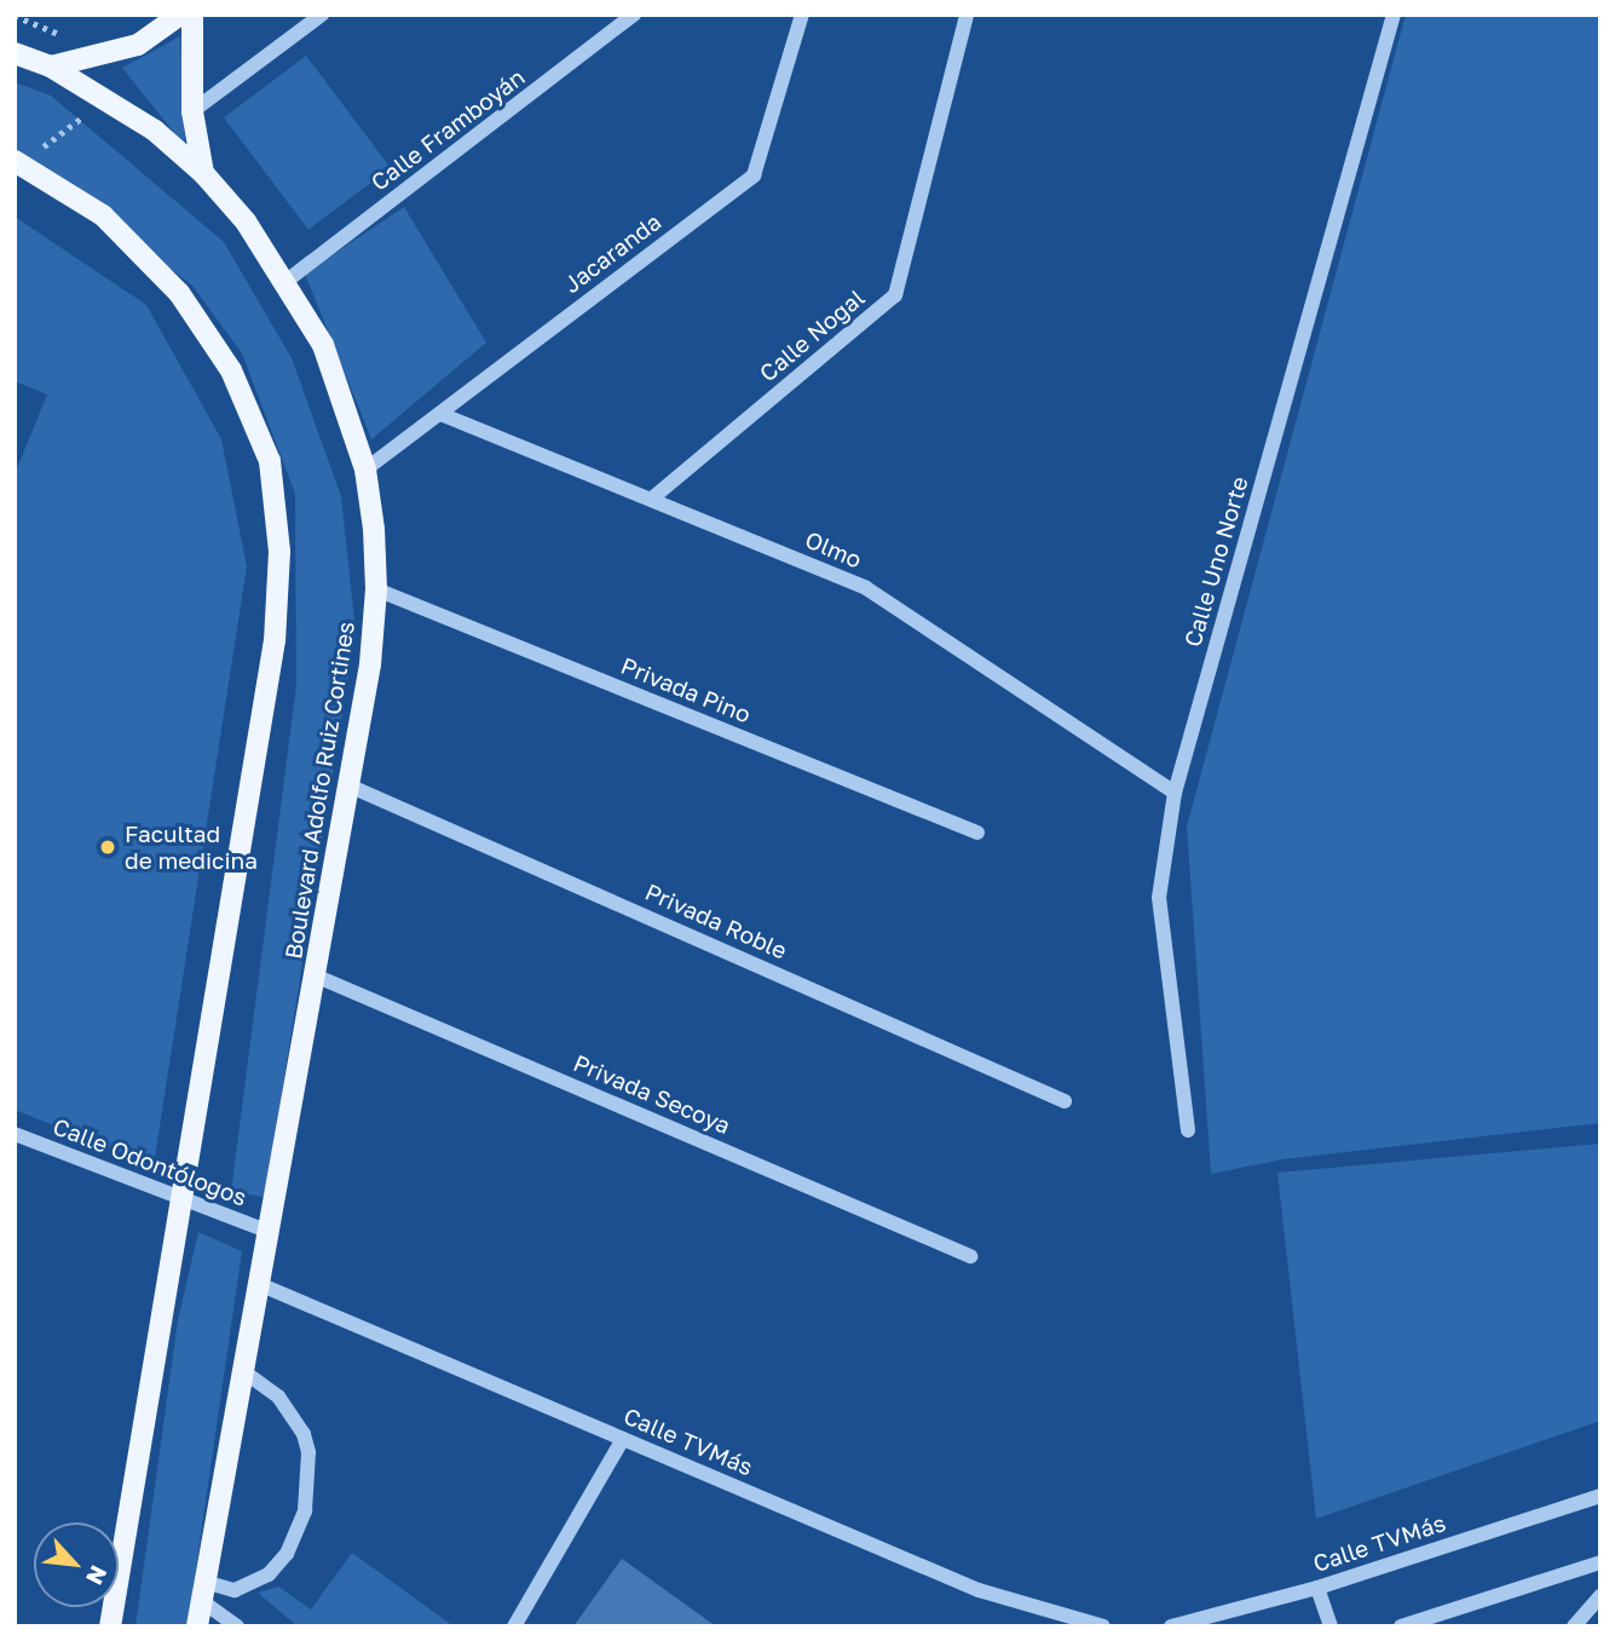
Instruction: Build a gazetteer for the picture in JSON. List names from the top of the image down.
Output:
{
  "streets": {
    "main road": ["Boulevard Adolfo Ruiz Cortines"],
    "street": [
      "Calle Framboyán",
      "Jacaranda",
      "Calle Nogal",
      "Olmo",
      "Calle Uno Norte",
      "Privada Pino",
      "Privada Roble",
      "Privada Secoya",
      "Calle Odontólogos",
      "Calle TVMás"
    ]
  },
  "crossings": [
    ["Calle Framboyán", "Boulevard Adolfo Ruiz Cortines"],
    ["Jacaranda", "Olmo"],
    ["Jacaranda", "Boulevard Adolfo Ruiz Cortines"],
    ["Calle Nogal", "Olmo"],
    ["Olmo", "Calle Uno Norte"],
    ["Privada Pino", "Boulevard Adolfo Ruiz Cortines"],
    ["Boulevard Adolfo Ruiz Cortines", "Privada Roble"],
    ["Boulevard Adolfo Ruiz Cortines", "Privada Secoya"],
    ["Boulevard Adolfo Ruiz Cortines", "Calle Odontólogos"],
    ["Boulevard Adolfo Ruiz Cortines", "Calle TVMás"]
  ],
  "places": ["Facultad de medicina"],
  "north": "bottom right"
}
